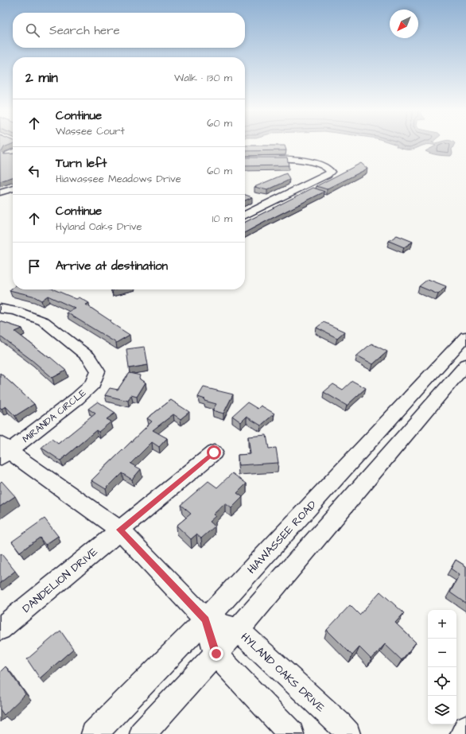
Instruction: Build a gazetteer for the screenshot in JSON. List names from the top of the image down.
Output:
{
  "streets": {
    "street": [
      "MIRANDA CIRCLE",
      "HIAWASSEE ROAD",
      "DANDELION DRIVE",
      "HYLAND OAKS DRIVE"
    ]
  },
  "crossings": [
    ["HIAWASSEE ROAD", "HYLAND OAKS DRIVE"]
  ],
  "north": "bottom left",
  "page": {
    "search": "Search here",
    "heading": ["2 min", "Walk · 130 m"],
    "list": [
      ["Continue", "Wassee Court", "60 m"],
      ["Turn left", "Hiawassee Meadows Drive", "60 m"],
      ["Continue", "Hyland Oaks Drive", "10 m"],
      "Arrive at destination"
    ],
    "map_buttons": ["+", "−"]
  }
}
